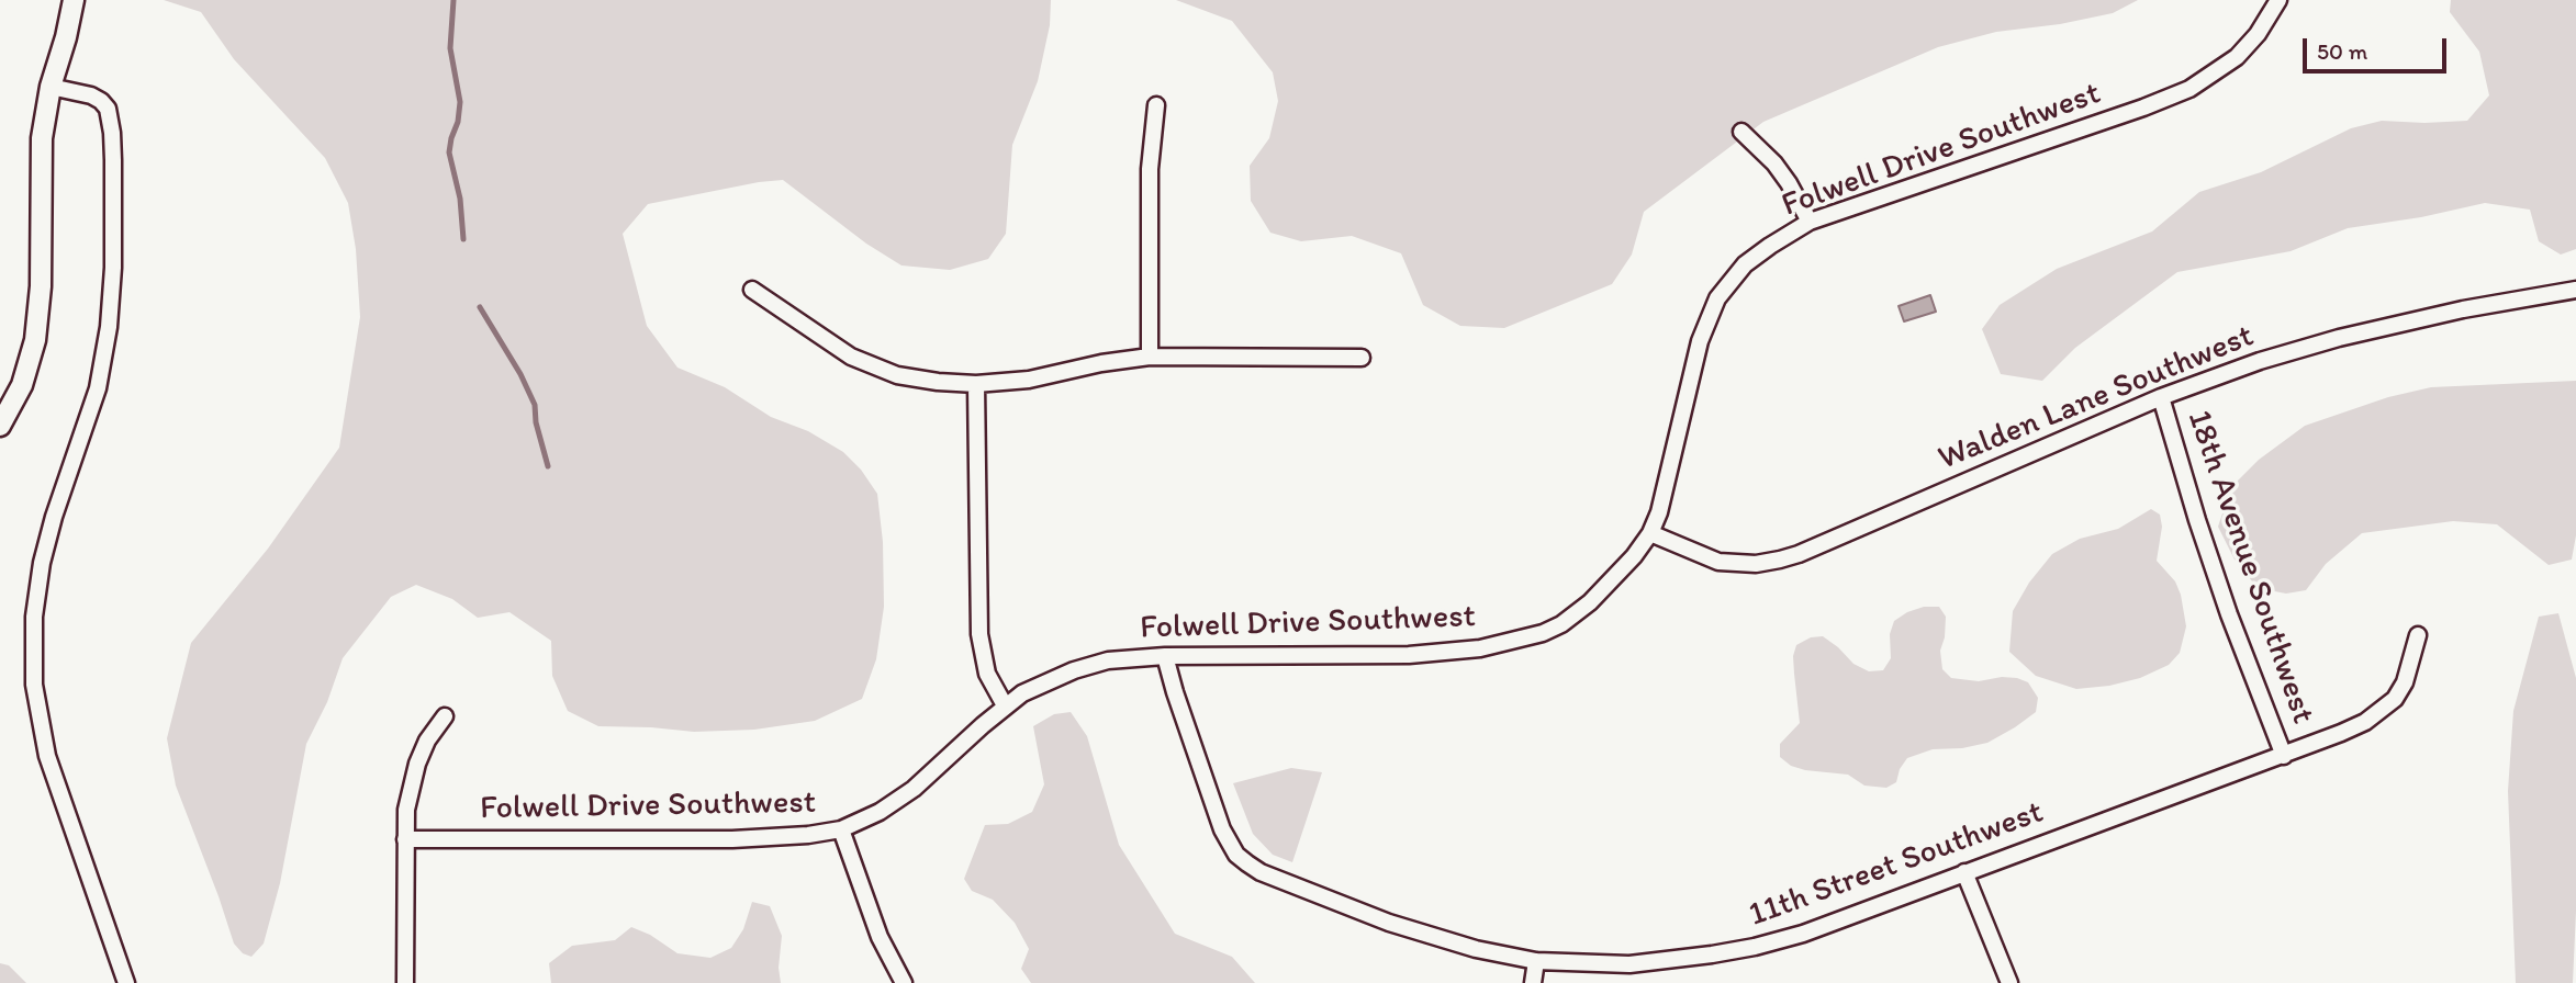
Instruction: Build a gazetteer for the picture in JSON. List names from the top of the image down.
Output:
{
  "streets": {
    "street": [
      "Folwell Drive Southwest",
      "Walden Lane Southwest",
      "18th Avenue Southwest",
      "11th Street Southwest"
    ]
  },
  "crossings": [
    ["Folwell Drive Southwest", "Walden Lane Southwest"],
    ["Folwell Drive Southwest", "11th Street Southwest"],
    ["Walden Lane Southwest", "18th Avenue Southwest"],
    ["18th Avenue Southwest", "11th Street Southwest"]
  ],
  "scale_bar": "50 m"
}
